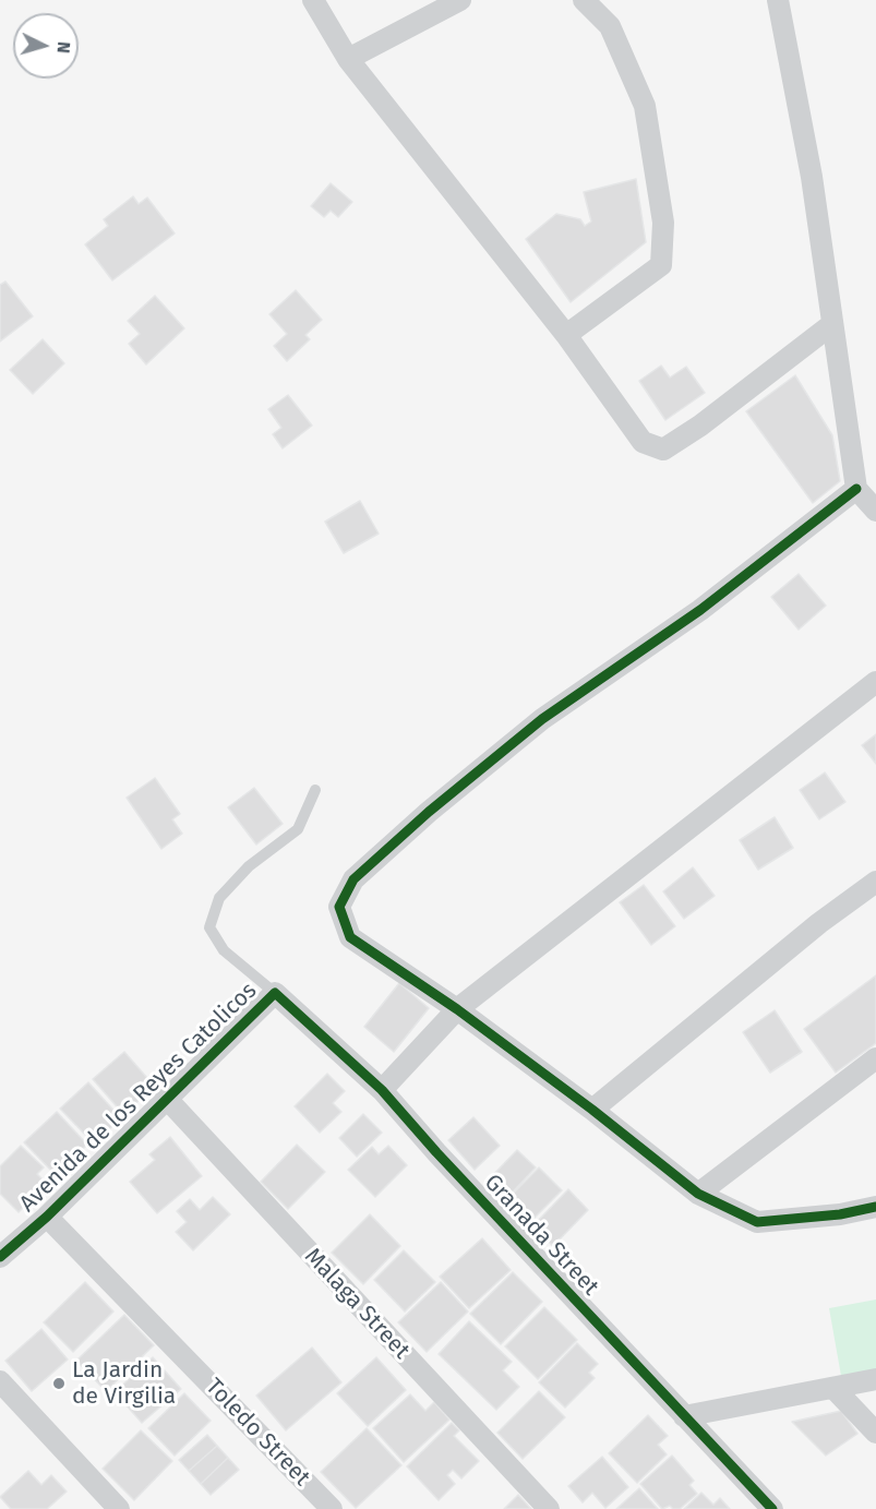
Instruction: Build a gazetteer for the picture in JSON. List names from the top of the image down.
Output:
{
  "streets": {
    "street": [
      "Avenida de los Reyes Catolicos",
      "Granada Street",
      "Malaga Street",
      "Toledo Street"
    ]
  },
  "crossings": [
    ["Avenida de los Reyes Catolicos", "Granada Street"],
    ["Avenida de los Reyes Catolicos", "Malaga Street"],
    ["Avenida de los Reyes Catolicos", "Toledo Street"]
  ],
  "places": ["La Jardin de Virgilia"],
  "north": "right"
}
